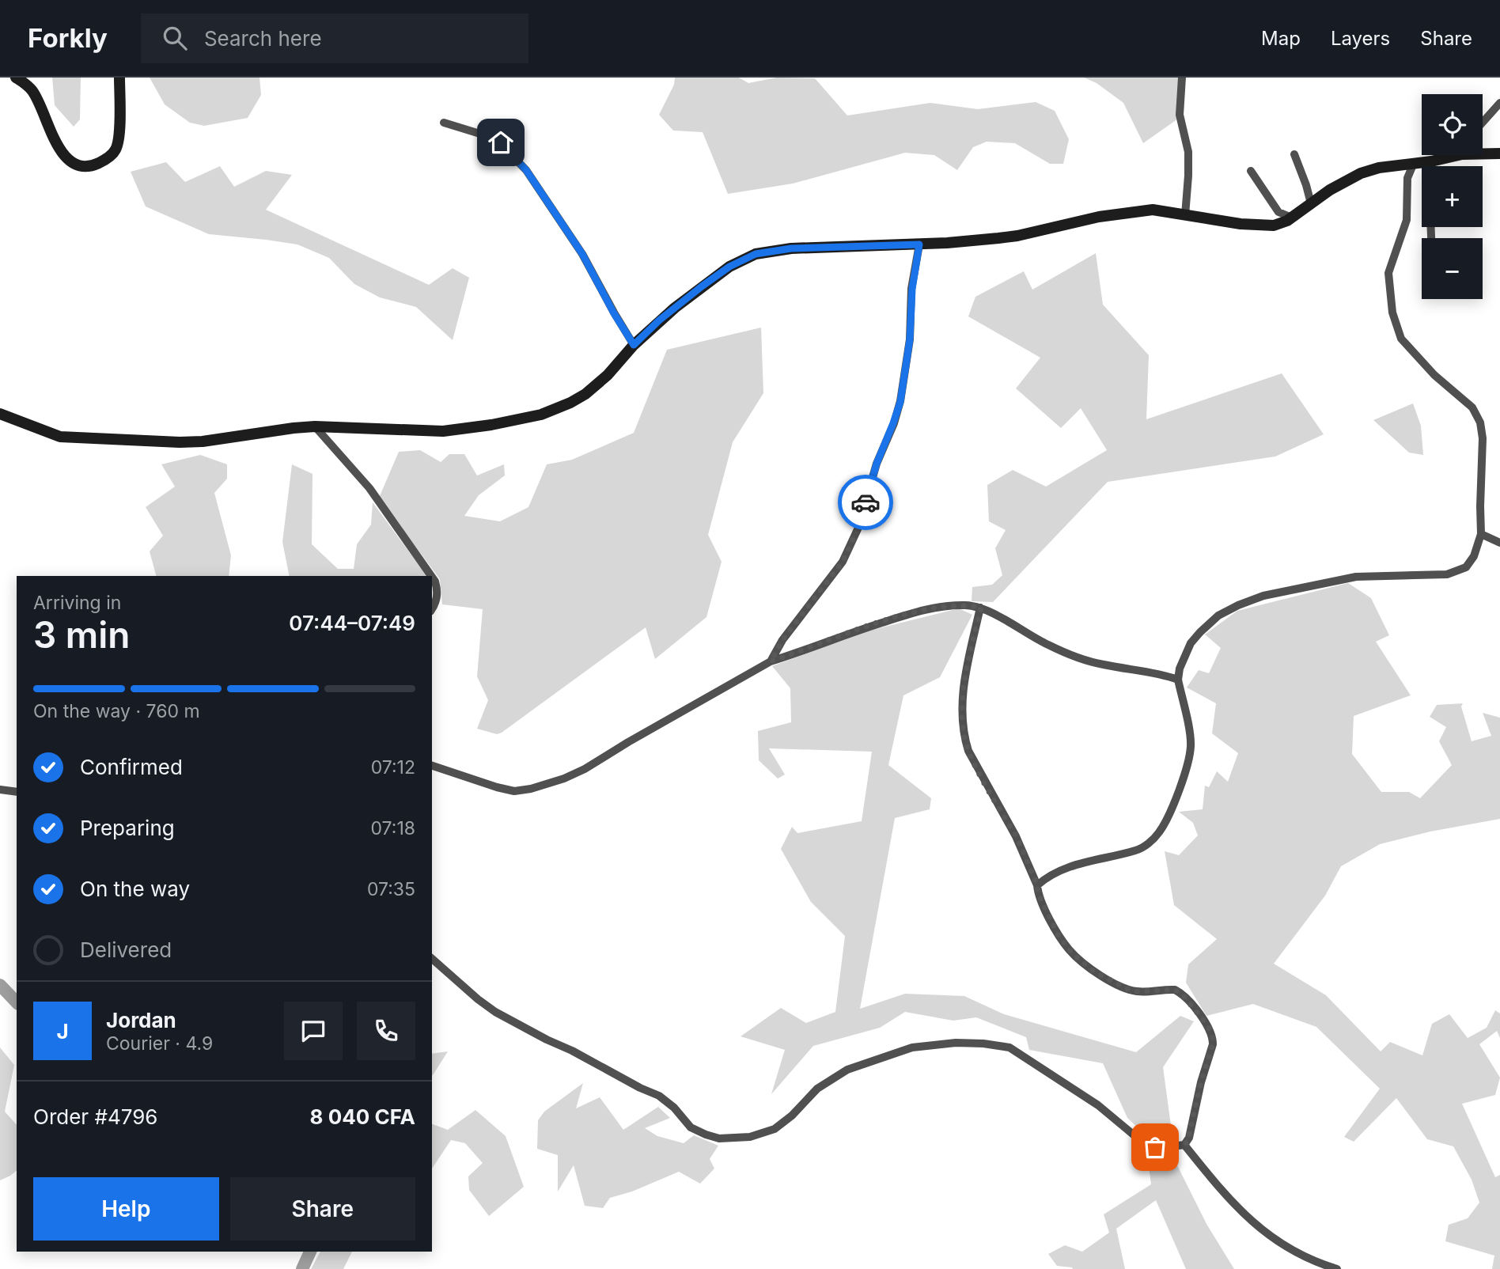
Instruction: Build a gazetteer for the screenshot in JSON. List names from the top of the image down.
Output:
{
  "page": {
    "header": "Forkly",
    "search": "Search here",
    "nav": ["Map", "Layers", "Share"],
    "map_buttons": ["+", "−"],
    "heading": ["3 min", "Arriving in", "07:44–07:49"],
    "panel": [
      "Jordan",
      "Courier · 4.9",
      "Order #4796",
      "8 040 CFA"
    ],
    "bar": "On the way · 760 m",
    "list": [
      ["Confirmed", "07:12"],
      ["Preparing", "07:18"],
      ["On the way", "07:35"],
      "Delivered"
    ],
    "round": "J",
    "buttons": ["Help", "Share"]
  }
}
